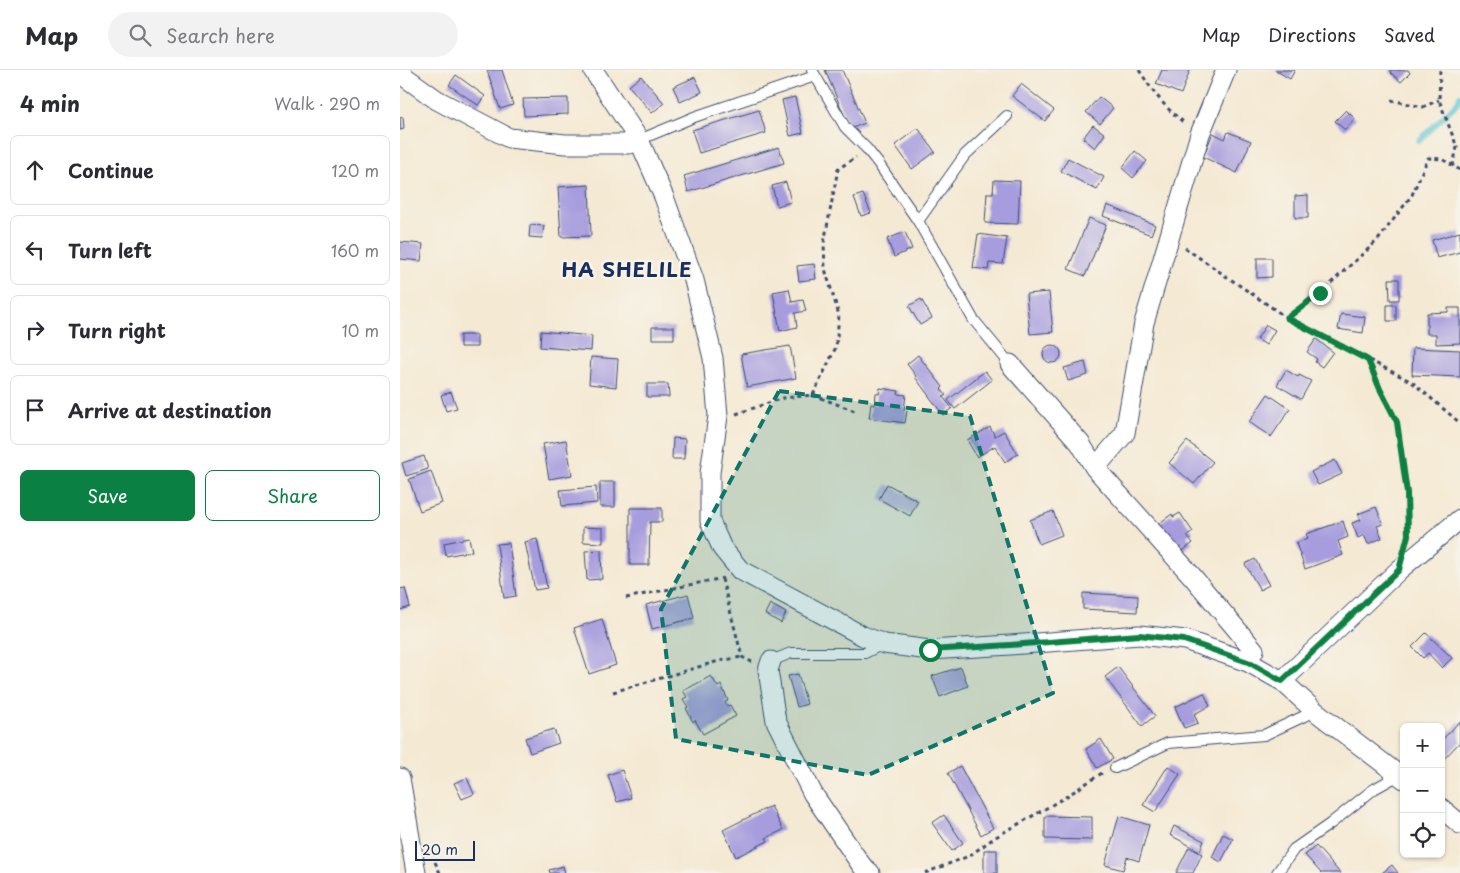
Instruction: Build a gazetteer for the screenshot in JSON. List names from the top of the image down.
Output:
{
  "districts": ["HA SHELILE"],
  "scale_bar": "20 m",
  "page": {
    "header": "Map",
    "search": "Search here",
    "nav": ["Map", "Directions", "Saved"],
    "heading": ["4 min", "Walk · 290 m"],
    "list": [
      ["Continue", "120 m"],
      ["Turn left", "160 m"],
      ["Turn right", "10 m"],
      "Arrive at destination"
    ],
    "buttons": ["Save", "Share"],
    "map_buttons": ["+", "−"],
    "scale": "20 m"
  }
}
